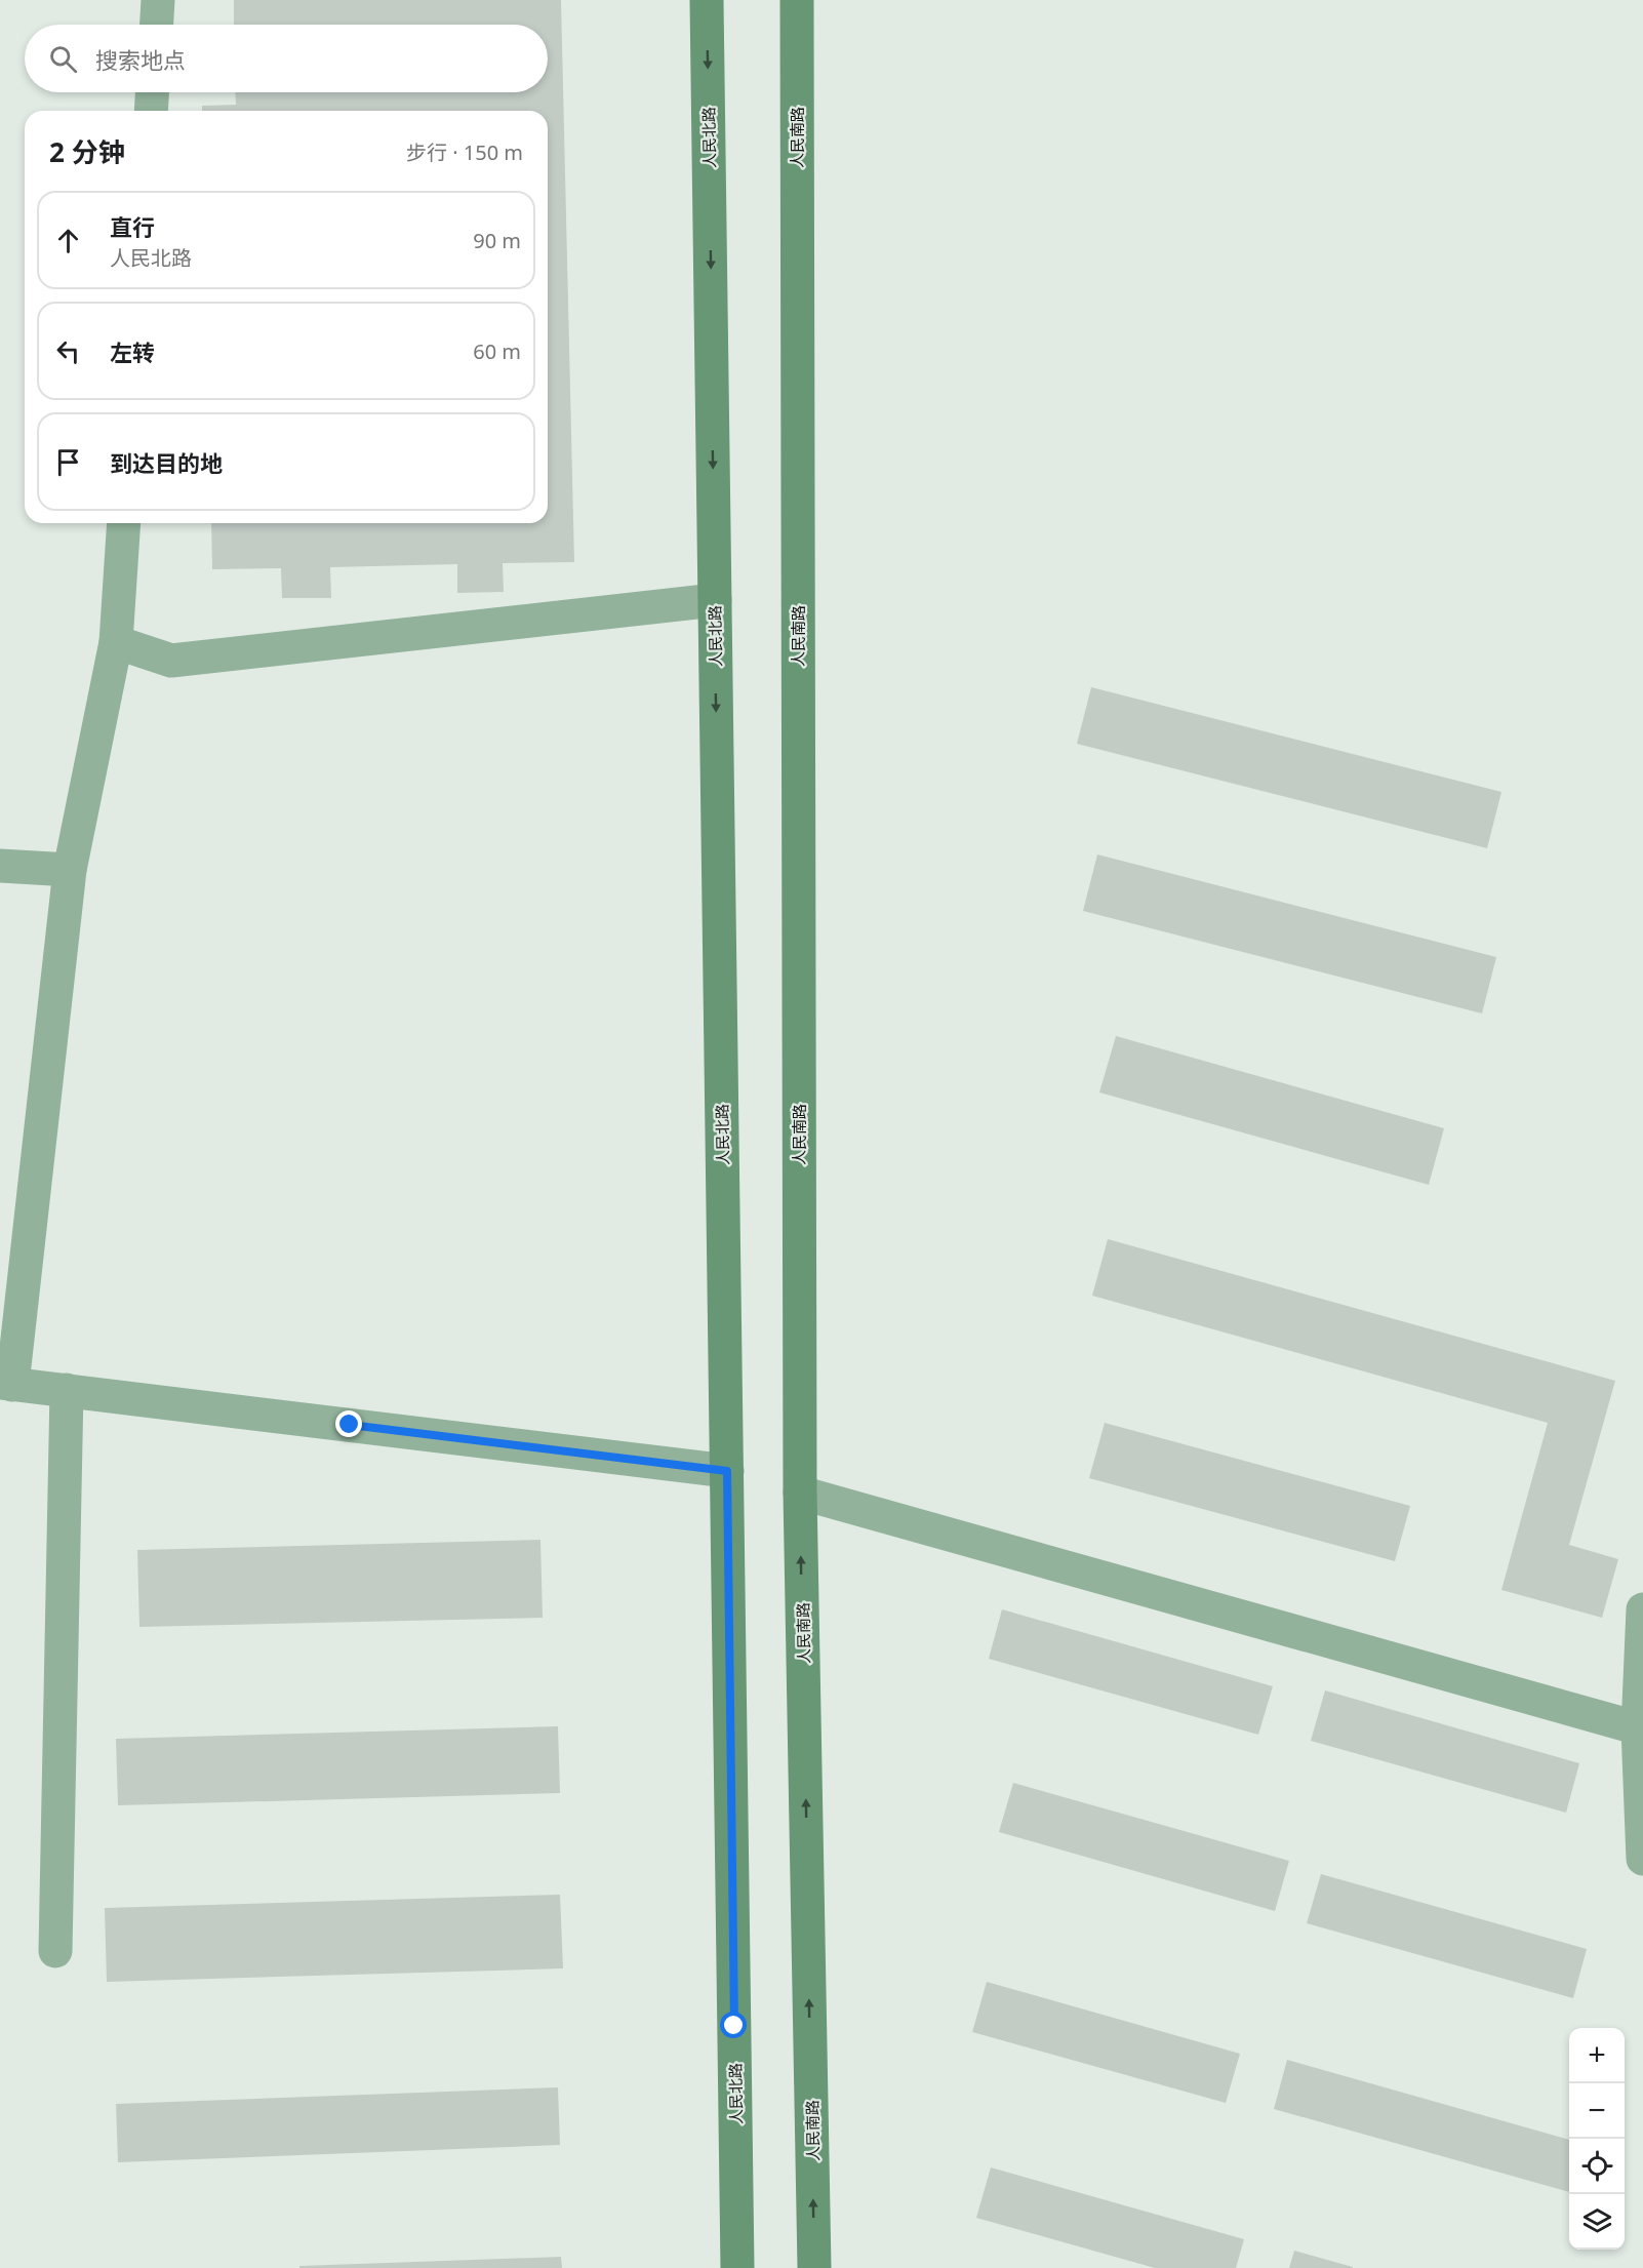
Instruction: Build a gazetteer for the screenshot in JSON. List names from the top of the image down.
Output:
{
  "streets": {
    "main road": ["人民北路", "人民南路"]
  },
  "one_way": ["人民北路"],
  "page": {
    "search": "搜索地点",
    "heading": ["2 分钟", "步行 · 150 m"],
    "list": [
      ["直行", "人民北路", "90 m"],
      ["左转", "60 m"],
      "到达目的地"
    ],
    "map_buttons": ["+", "−"]
  }
}
